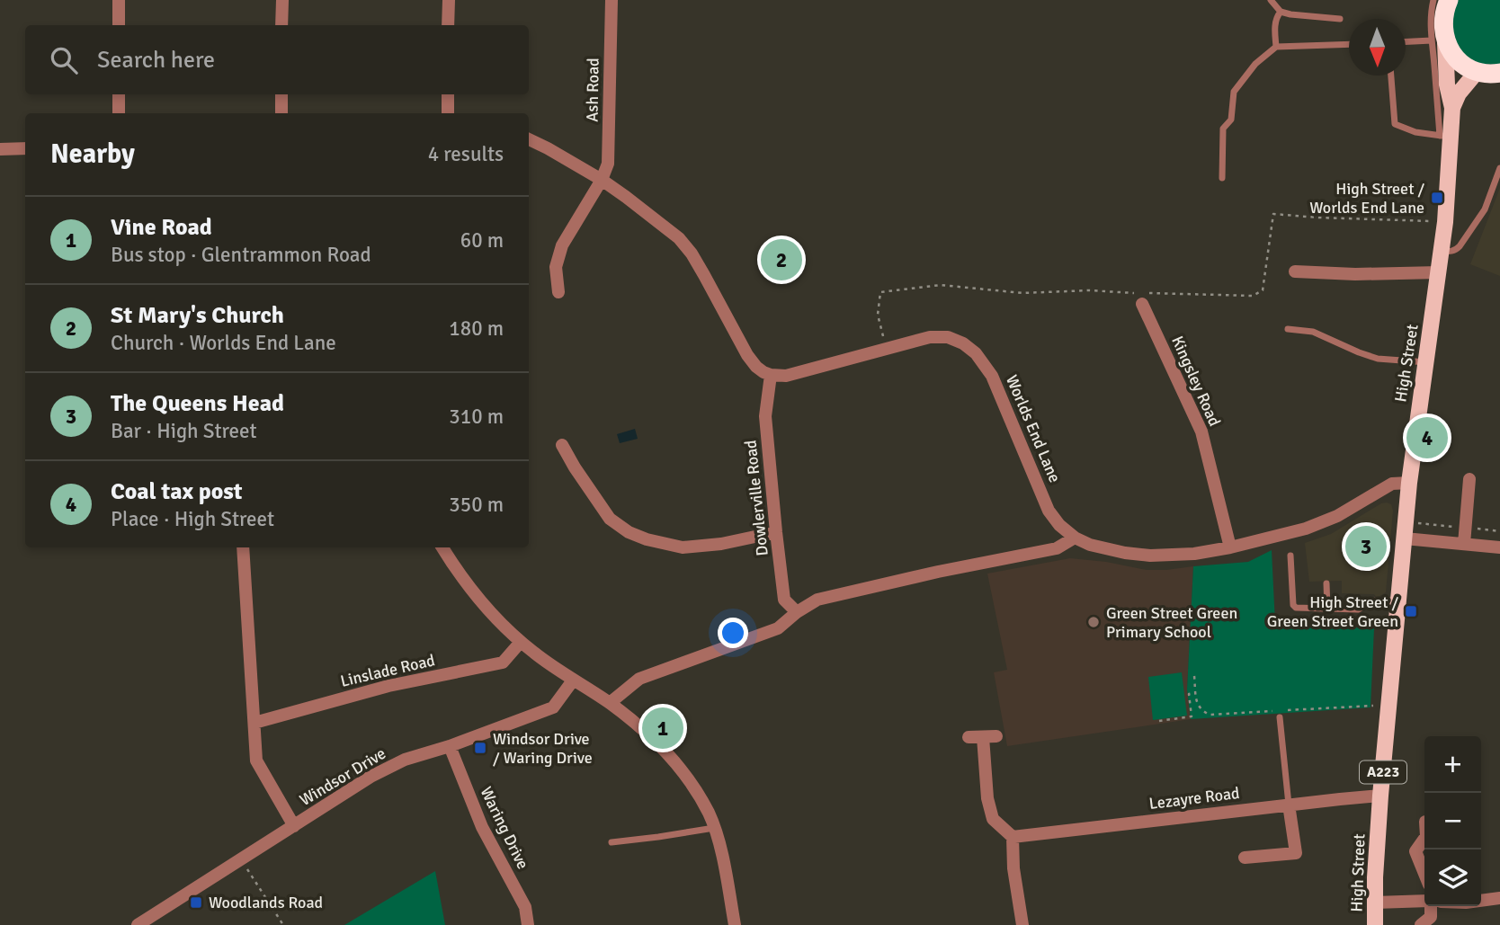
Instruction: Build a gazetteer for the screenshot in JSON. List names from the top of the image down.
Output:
{
  "streets": {
    "main road": ["High Street", "A223"],
    "street": [
      "Ash Road",
      "Kingsley Road",
      "Worlds End Lane",
      "Dowlerville Road",
      "Linslade Road",
      "Windsor Drive",
      "Lezayre Road",
      "Waring Drive"
    ]
  },
  "crossings": [
    ["High Street", "Worlds End Lane"],
    ["High Street", "Lezayre Road"],
    ["Kingsley Road", "Worlds End Lane"],
    ["Worlds End Lane", "Dowlerville Road"],
    ["Windsor Drive", "Waring Drive"]
  ],
  "places": {
    "transit": [
      "High Street / Worlds End Lane",
      "High Street / Green Street Green",
      "Windsor Drive / Waring Drive",
      "Woodlands Road"
    ],
    "other": ["Green Street Green Primary School"]
  },
  "north": "bottom",
  "page": {
    "search": "Search here",
    "heading": ["Nearby", "4 results"],
    "list": [
      {
        "mark": "1",
        "name": "Vine Road",
        "note": "Bus stop · Glentrammon Road",
        "value": "60 m"
      },
      {
        "mark": "2",
        "name": "St Mary's Church",
        "note": "Church · Worlds End Lane",
        "value": "180 m"
      },
      {
        "mark": "3",
        "name": "The Queens Head",
        "note": "Bar · High Street",
        "value": "310 m"
      },
      {
        "mark": "4",
        "name": "Coal tax post",
        "note": "Place · High Street",
        "value": "350 m"
      }
    ],
    "pins": [
      "2",
      "4",
      "3",
      "1"
    ],
    "map_buttons": ["+", "−"]
  }
}
